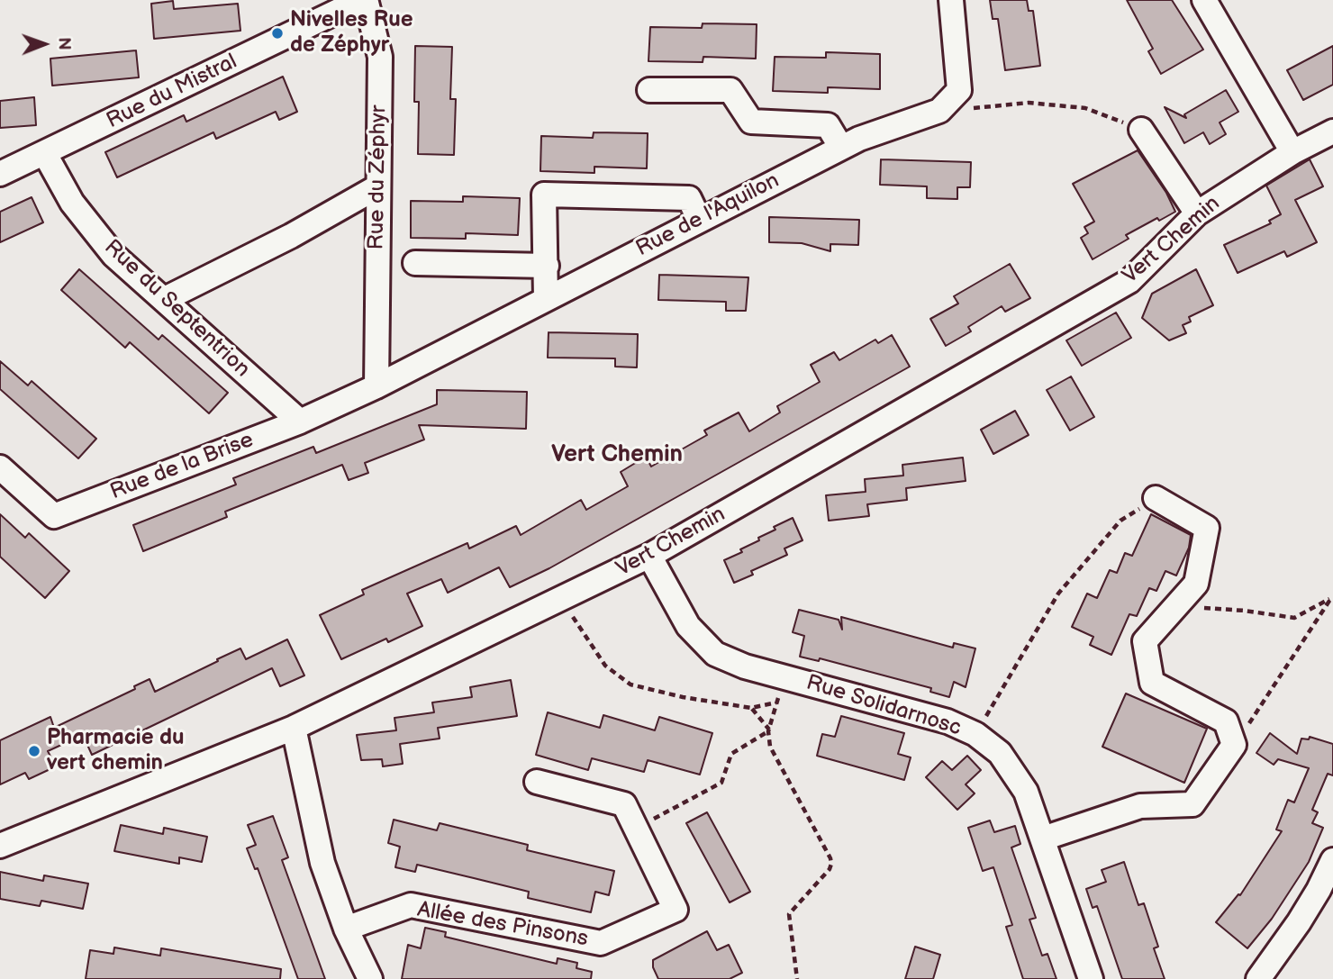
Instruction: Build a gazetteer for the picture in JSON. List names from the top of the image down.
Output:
{
  "streets": {
    "street": [
      "Rue du Mistral",
      "Rue du Zéphyr",
      "Rue de l'Aquilon",
      "Vert Chemin",
      "Rue du Septentrion",
      "Rue de la Brise",
      "Rue Solidarnosc",
      "Allée des Pinsons"
    ]
  },
  "crossings": [
    ["Rue du Mistral", "Rue du Zéphyr"],
    ["Rue du Mistral", "Rue du Septentrion"],
    ["Rue du Zéphyr", "Rue de l'Aquilon"],
    ["Rue du Zéphyr", "Rue de la Brise"],
    ["Rue de l'Aquilon", "Rue de la Brise"],
    ["Vert Chemin", "Rue Solidarnosc"],
    ["Rue du Septentrion", "Rue de la Brise"]
  ],
  "districts": ["Vert Chemin"],
  "places": ["Nivelles Rue de Zéphyr", "Pharmacie du vert chemin"],
  "north": "right"
}
